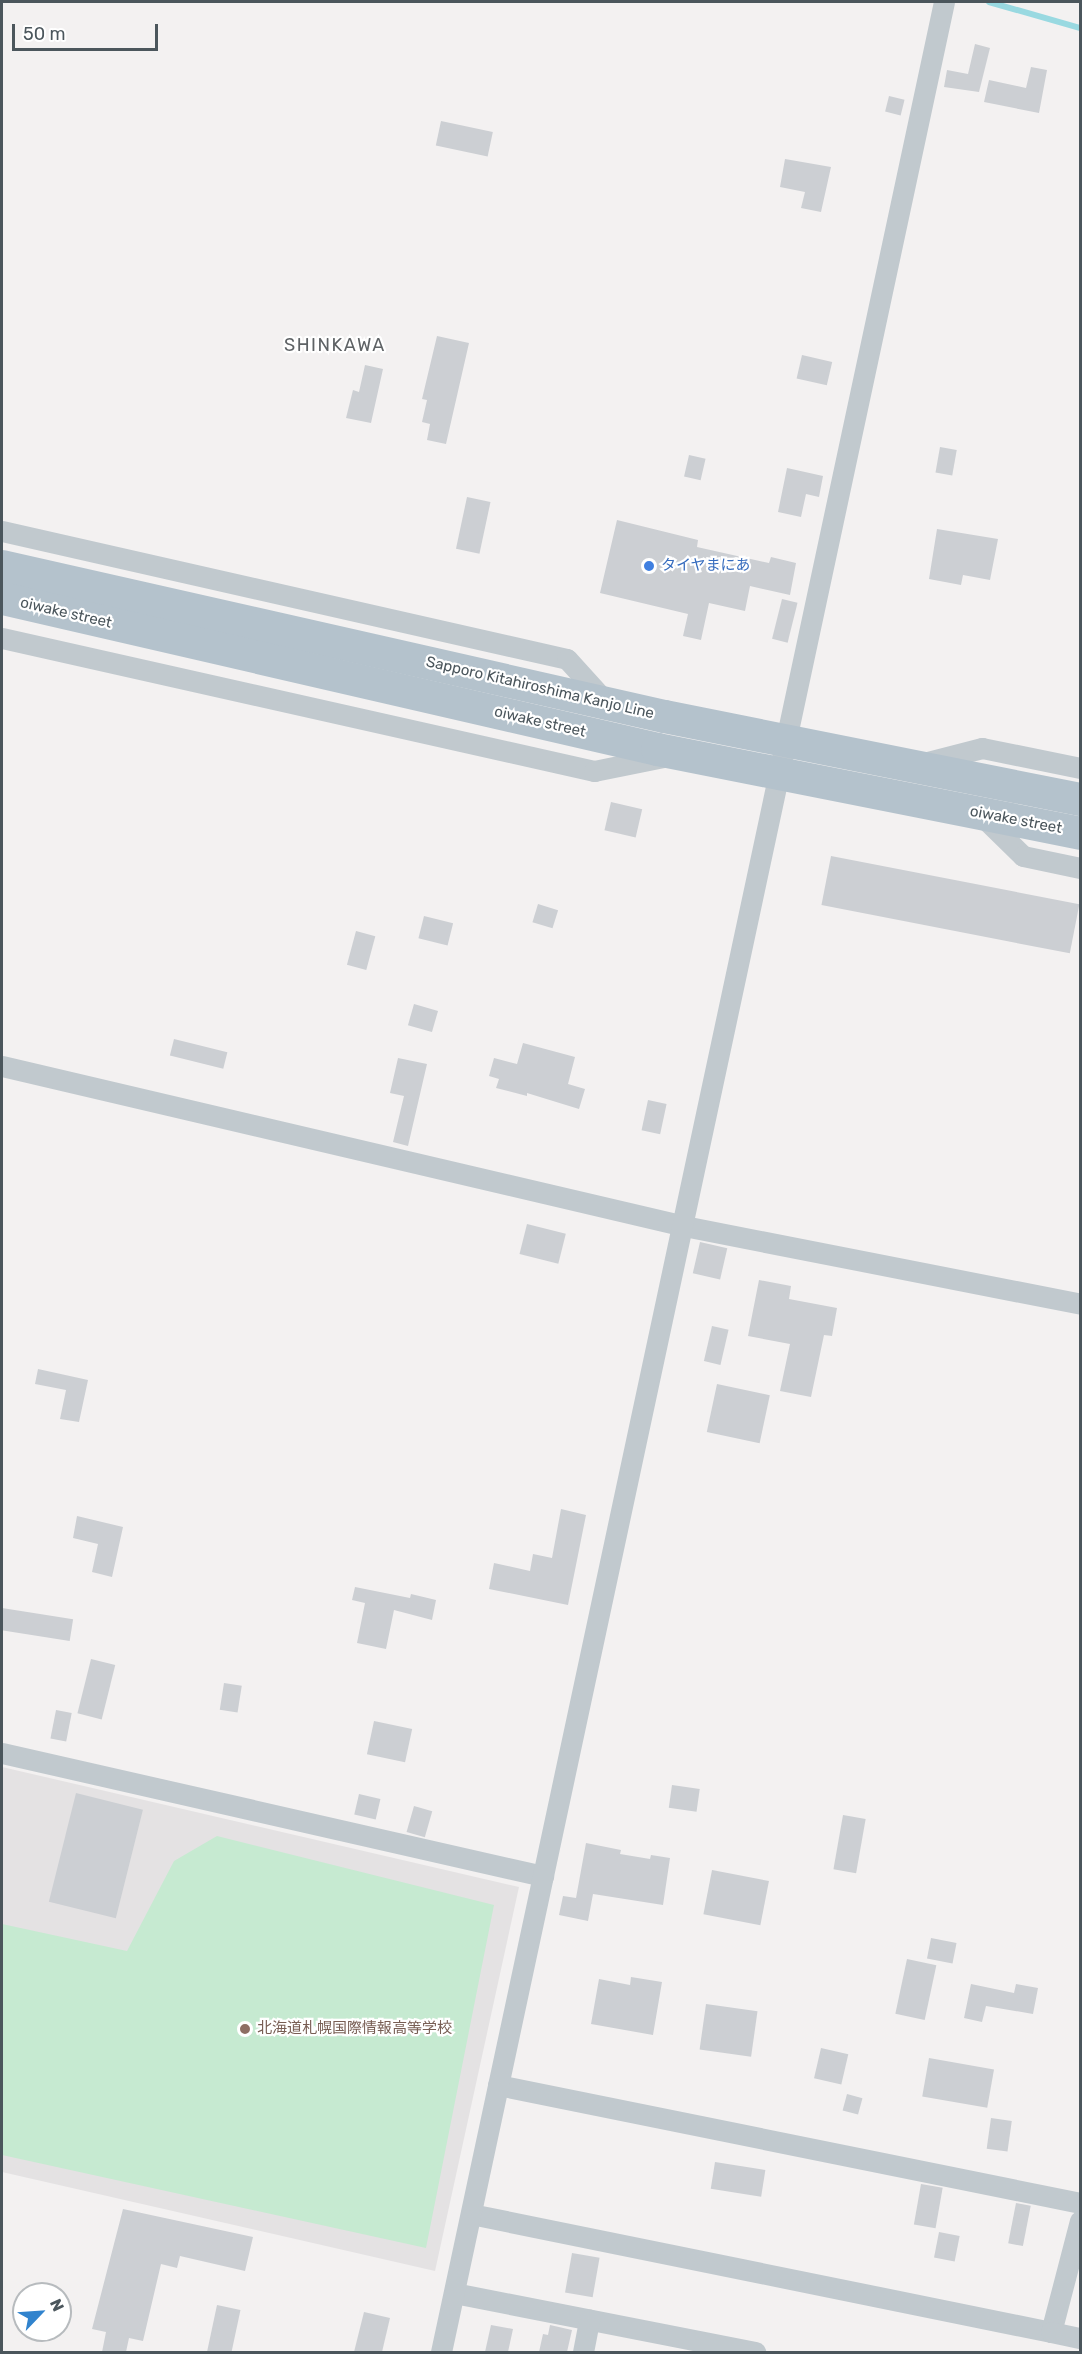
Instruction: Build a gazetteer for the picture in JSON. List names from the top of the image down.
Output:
{
  "streets": {
    "main road": ["oiwake street", "Sapporo Kitahiroshima Kanjo Line"]
  },
  "districts": ["SHINKAWA"],
  "places": ["タイヤまにあ", "北海道札幌国際情報高等学校"],
  "scale_bar": "50 m",
  "north": "top right"
}
